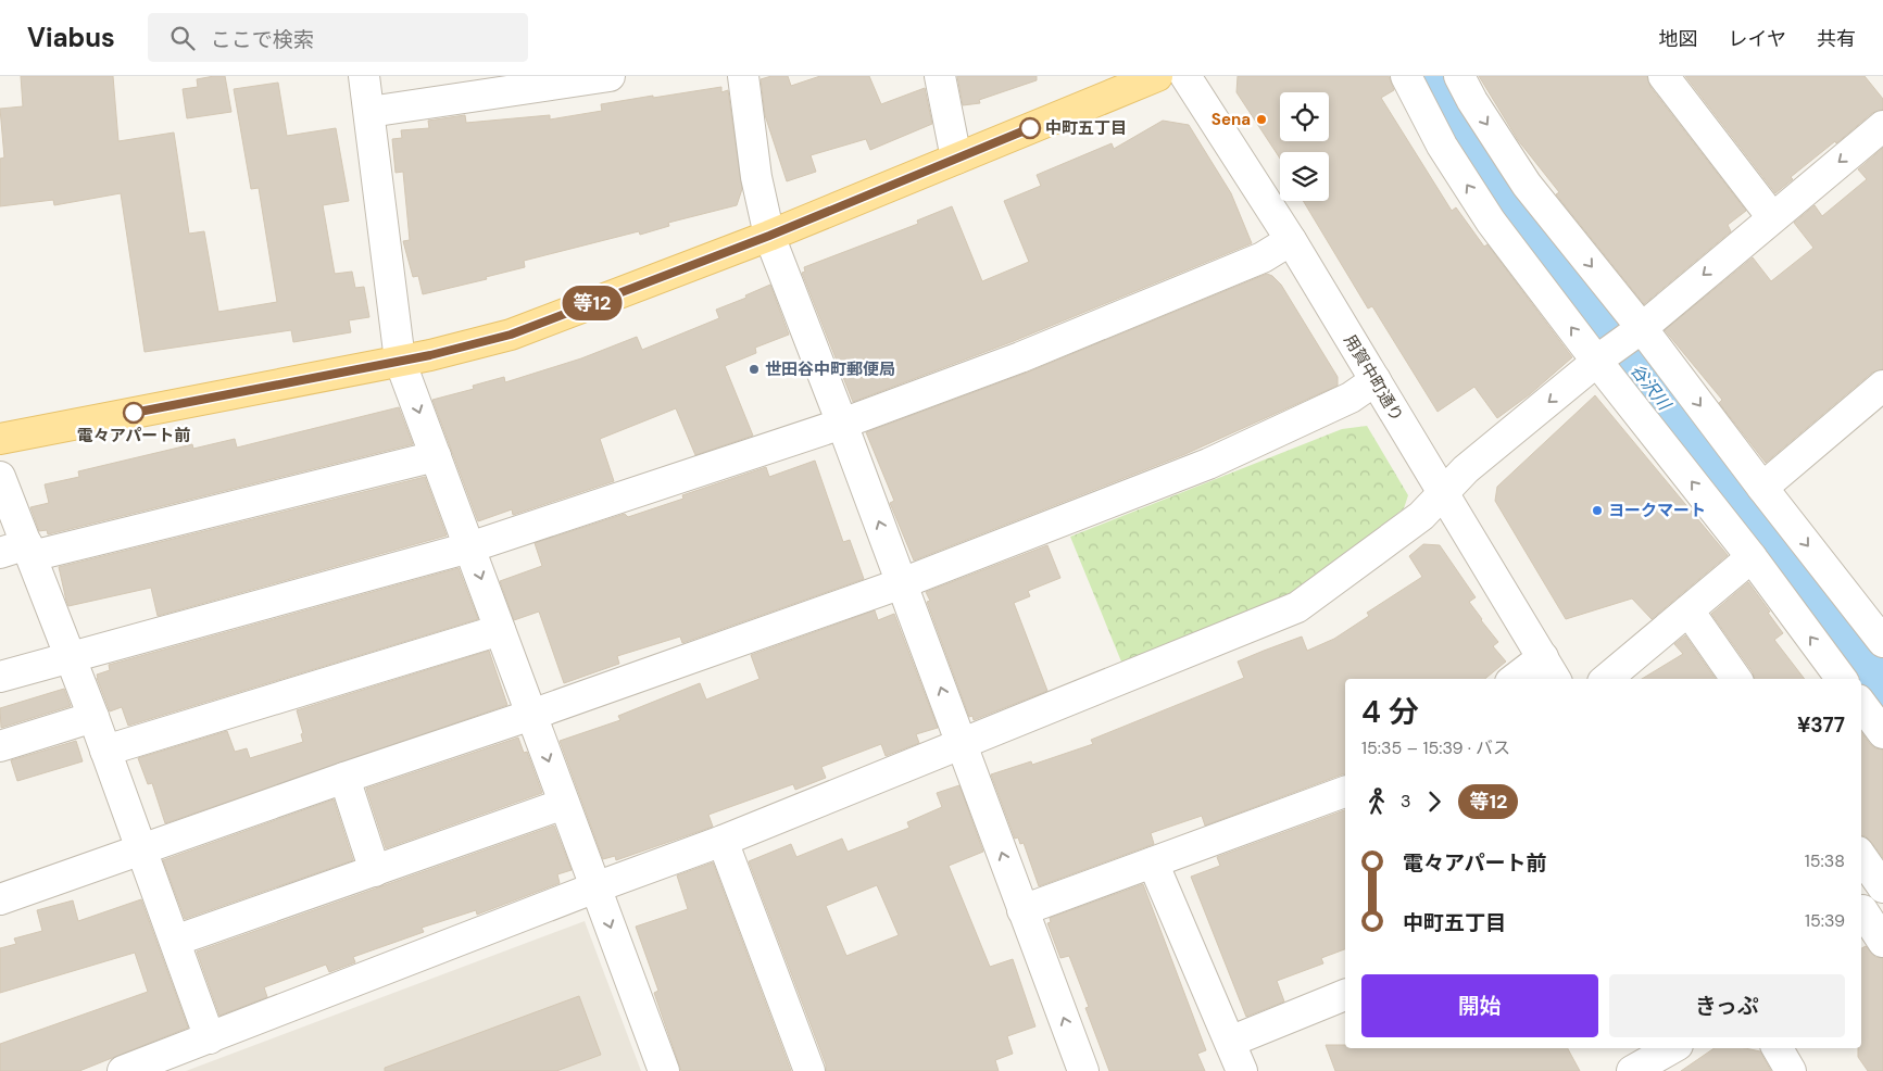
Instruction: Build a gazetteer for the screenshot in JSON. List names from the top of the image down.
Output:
{
  "streets": {
    "street": ["用賀中町通り"]
  },
  "water": ["谷沢川"],
  "places": [
    "Sena",
    "中町五丁目",
    "世田谷中町郵便局",
    "電々アパート前",
    "ヨークマート"
  ],
  "lines": ["bus line 等12"],
  "page": {
    "header": "Viabus",
    "search": "ここで検索",
    "nav": ["地図", "レイヤ", "共有"],
    "on_map": "等12",
    "heading": ["4 分", "15:35 – 15:39 · バス", "¥377"],
    "legs": ["3", "等12"],
    "list": [
      {
        "name": "電々アパート前",
        "value": "15:38"
      },
      {
        "name": "中町五丁目",
        "value": "15:39"
      }
    ],
    "buttons": ["開始", "きっぷ"]
  }
}
